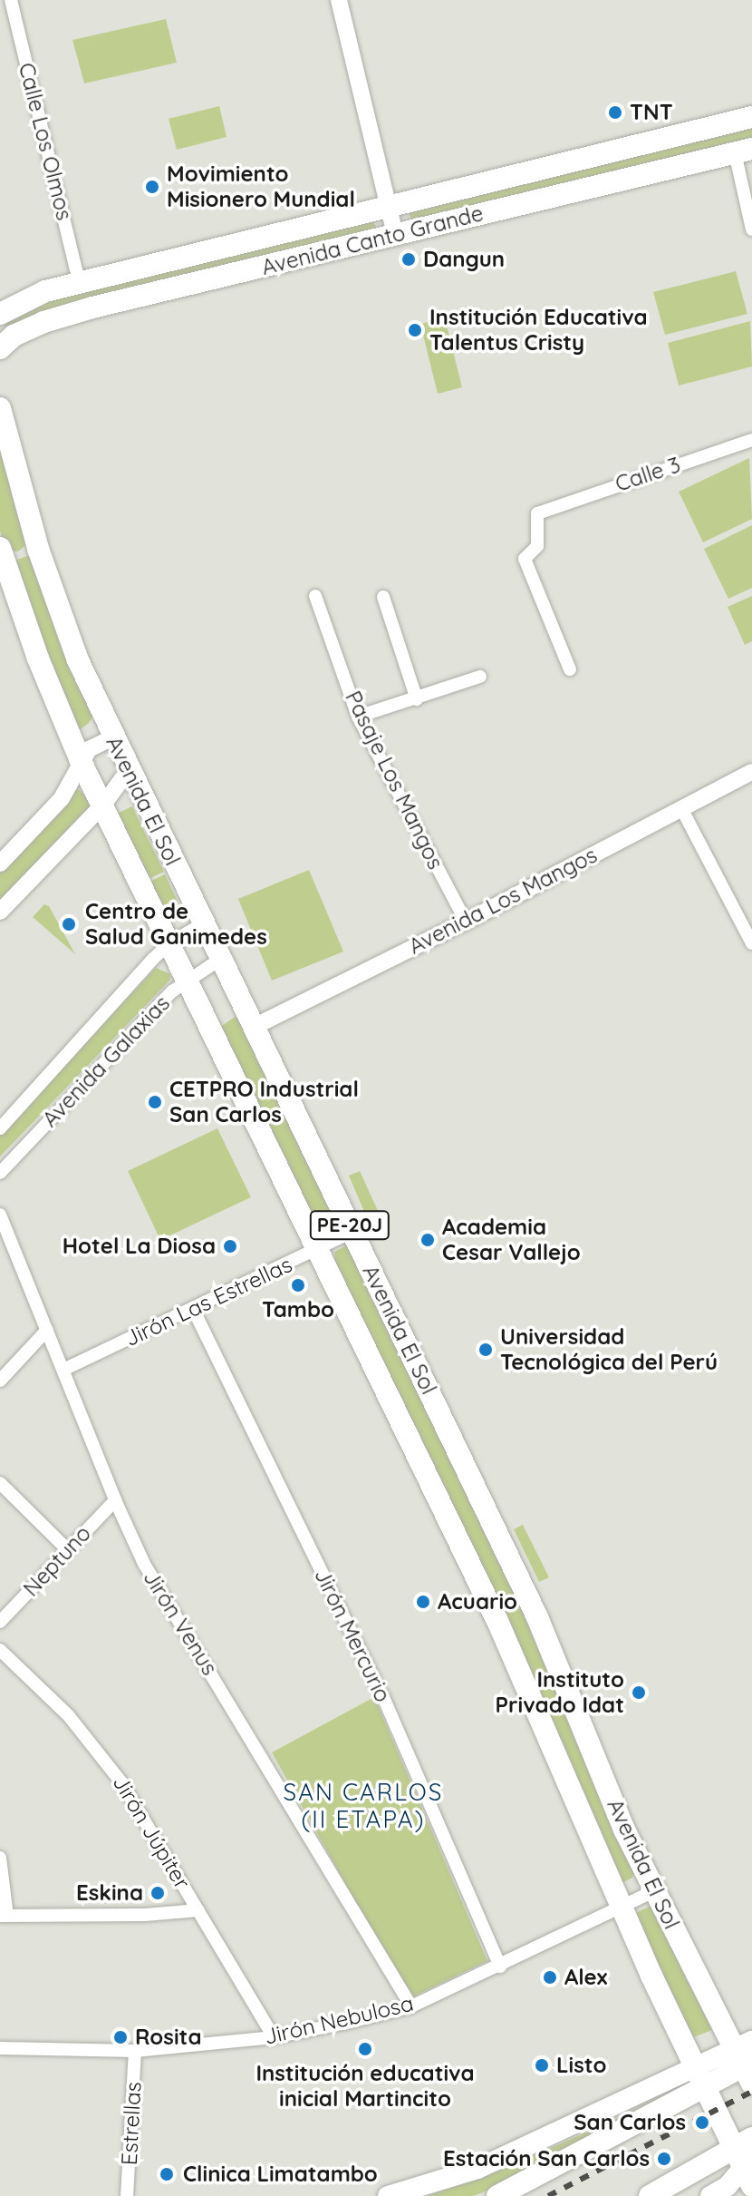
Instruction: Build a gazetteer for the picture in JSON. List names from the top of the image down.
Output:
{
  "streets": {
    "main road": ["Avenida Canto Grande", "Avenida El Sol", "PE-20J"],
    "street": [
      "Calle Los Olmos",
      "Calle 3",
      "Pasaje Los Mangos",
      "Avenida Los Mangos",
      "Avenida Galaxias",
      "Jirón Las Estrellas",
      "Neptuno",
      "Jirón Venus",
      "Jirón Mercurio",
      "Jirón Júpiter",
      "Jirón Nebulosa",
      "Estrellas"
    ]
  },
  "crossings": [
    ["Calle Los Olmos", "Avenida Canto Grande"],
    ["Pasaje Los Mangos", "Avenida Los Mangos"],
    ["Avenida El Sol", "Avenida Los Mangos"],
    ["Avenida El Sol", "Avenida Galaxias"],
    ["Avenida El Sol", "Jirón Las Estrellas"],
    ["Avenida El Sol", "Jirón Nebulosa"],
    ["Jirón Las Estrellas", "Jirón Venus"],
    ["Jirón Las Estrellas", "Jirón Mercurio"],
    ["Neptuno", "Jirón Venus"],
    ["Jirón Venus", "Jirón Nebulosa"],
    ["Jirón Mercurio", "Jirón Nebulosa"],
    ["Jirón Júpiter", "Jirón Nebulosa"],
    ["Jirón Nebulosa", "Estrellas"]
  ],
  "districts": ["SAN CARLOS (II ETAPA)"],
  "places": [
    "TNT",
    "Movimiento Misionero Mundial",
    "Dangun",
    "Institución Educativa Talentus Cristy",
    "Centro de Salud Ganimedes",
    "CETPRO Industrial San Carlos",
    "Academia Cesar Vallejo",
    "Hotel La Diosa",
    "Tambo",
    "Universidad Tecnológica del Perú",
    "Acuario",
    "Instituto Privado Idat",
    "Eskina",
    "Alex",
    "Rosita",
    "Institución educativa inicial Martincito",
    "Listo",
    "San Carlos",
    "Estación San Carlos",
    "Clinica Limatambo"
  ]
}
